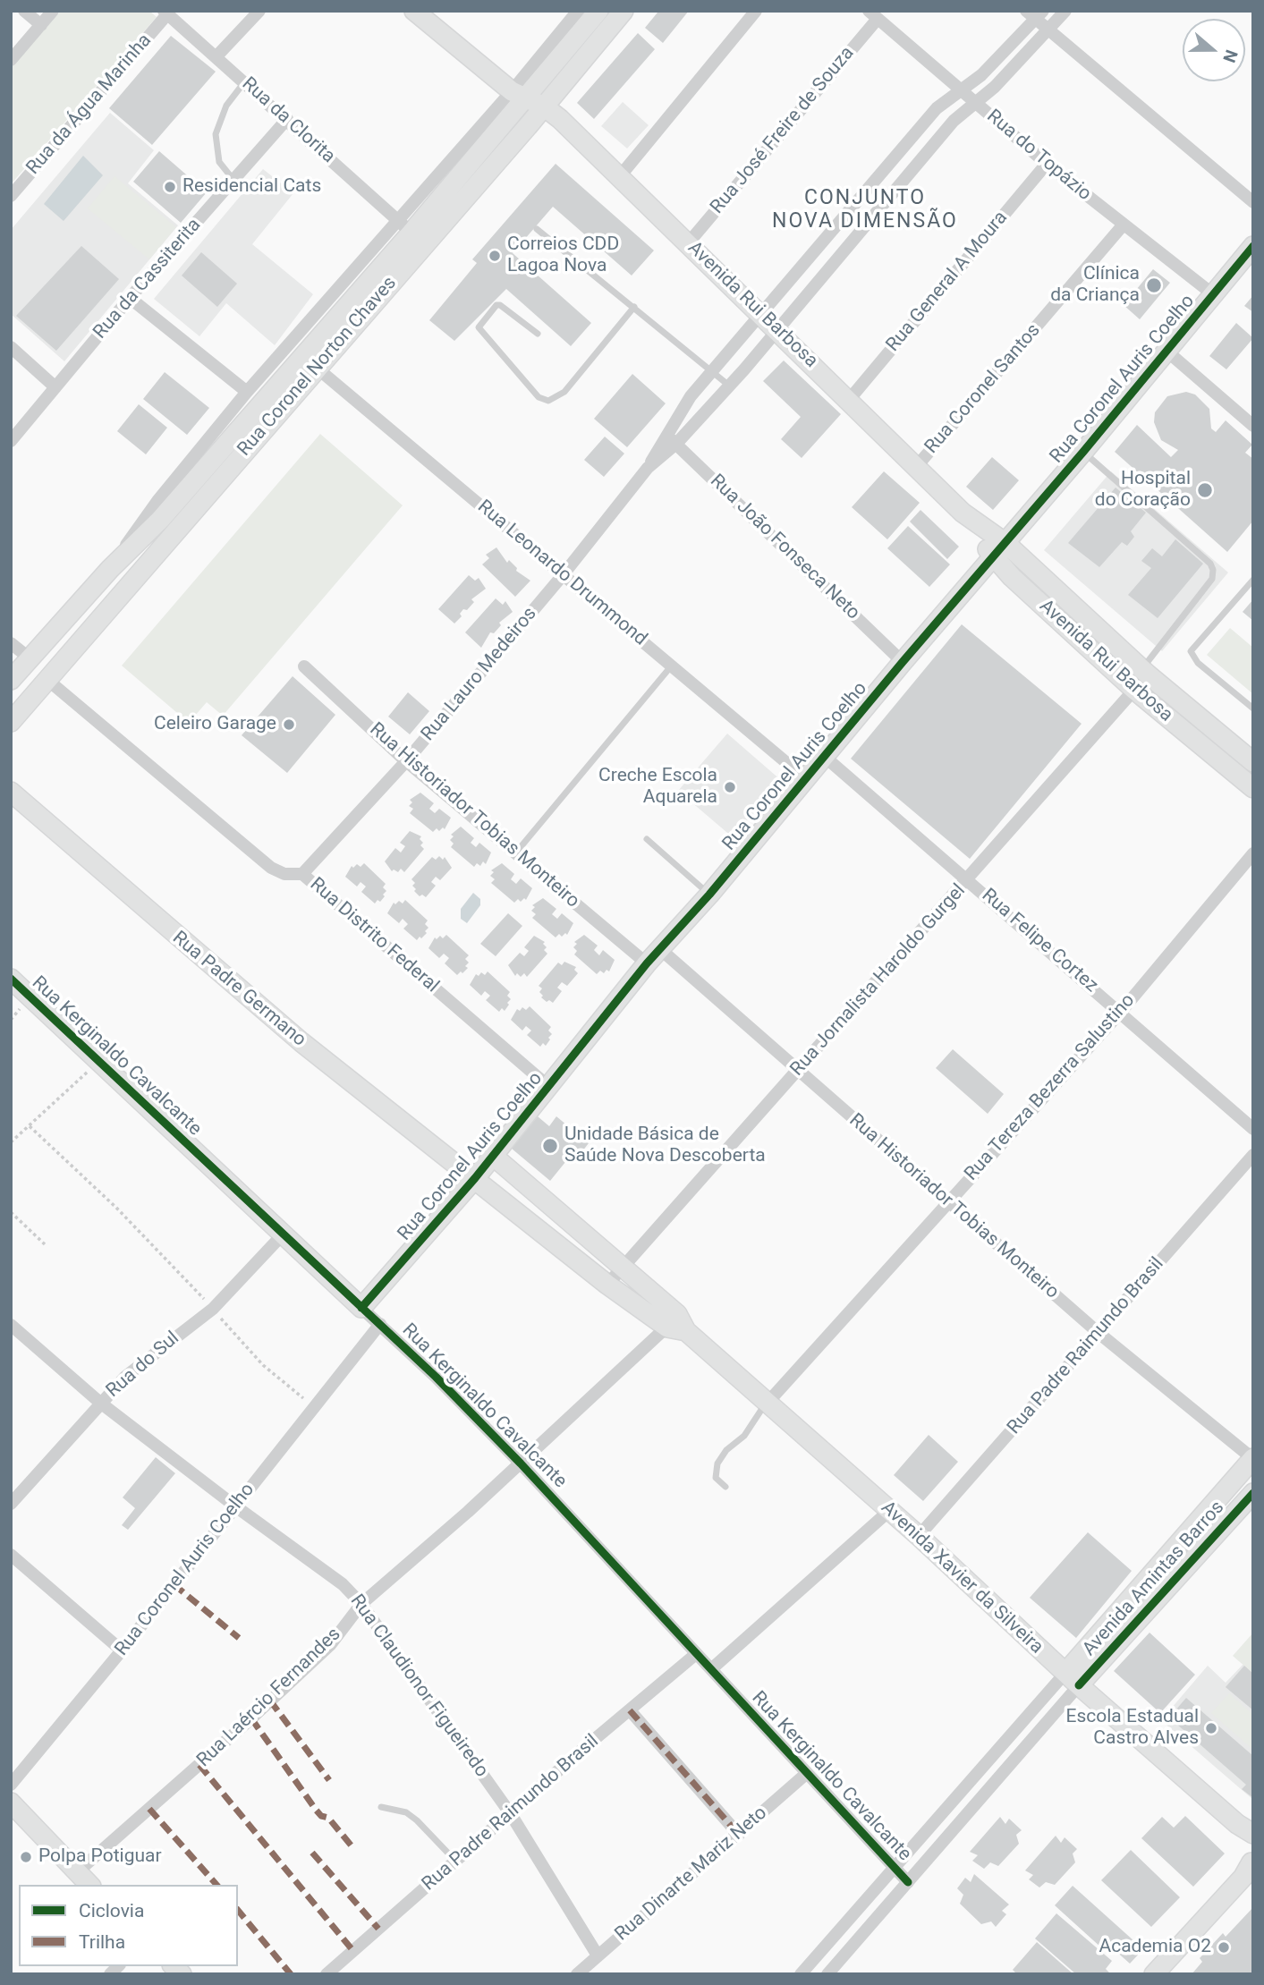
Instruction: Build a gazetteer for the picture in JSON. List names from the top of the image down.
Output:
{
  "streets": {
    "street": [
      "Rua da Água Marinha",
      "Rua da Clorita",
      "Rua José Freire de Souza",
      "Rua do Topázio",
      "Rua da Cassiterita",
      "Rua General A Moura",
      "Avenida Rui Barbosa",
      "Rua Coronel Norton Chaves",
      "Rua Coronel Auris Coelho",
      "Rua Coronel Santos",
      "Rua João Fonseca Neto",
      "Rua Leonardo Drummond",
      "Rua Lauro Medeiros",
      "Rua Historiador Tobias Monteiro",
      "Rua Distrito Federal",
      "Rua Felipe Cortez",
      "Rua Jornalista Haroldo Gurgel",
      "Rua Padre Germano",
      "Rua Kerginaldo Cavalcante",
      "Rua Tereza Bezerra Salustino",
      "Rua Padre Raimundo Brasil",
      "Rua do Sul",
      "Avenida Xavier da Silveira",
      "Avenida Amintas Barros",
      "Rua Claudionor Figueiredo",
      "Rua Laércio Fernandes",
      "Rua Dinarte Mariz Neto"
    ]
  },
  "crossings": [
    ["Rua da Água Marinha", "Rua da Clorita"],
    ["Rua da Clorita", "Rua da Cassiterita"],
    ["Rua da Clorita", "Rua Coronel Norton Chaves"],
    ["Rua José Freire de Souza", "Rua do Topázio"],
    ["Rua José Freire de Souza", "Avenida Rui Barbosa"],
    ["Rua do Topázio", "Rua General A Moura"],
    ["Rua do Topázio", "Rua Coronel Auris Coelho"],
    ["Rua do Topázio", "Rua Coronel Santos"],
    ["Rua do Topázio", "Rua Lauro Medeiros"],
    ["Rua General A Moura", "Avenida Rui Barbosa"],
    ["Avenida Rui Barbosa", "Rua Coronel Norton Chaves"],
    ["Avenida Rui Barbosa", "Rua Coronel Auris Coelho"],
    ["Avenida Rui Barbosa", "Rua Coronel Santos"],
    ["Avenida Rui Barbosa", "Rua Lauro Medeiros"],
    ["Avenida Rui Barbosa", "Rua Jornalista Haroldo Gurgel"],
    ["Rua Coronel Norton Chaves", "Rua Leonardo Drummond"],
    ["Rua Coronel Norton Chaves", "Rua Distrito Federal"],
    ["Rua Coronel Auris Coelho", "Rua João Fonseca Neto"],
    ["Rua Coronel Auris Coelho", "Rua Leonardo Drummond"],
    ["Rua Coronel Auris Coelho", "Rua Historiador Tobias Monteiro"],
    ["Rua Coronel Auris Coelho", "Rua Distrito Federal"],
    ["Rua Coronel Auris Coelho", "Rua Felipe Cortez"],
    ["Rua Coronel Auris Coelho", "Rua Padre Germano"],
    ["Rua Coronel Auris Coelho", "Rua Kerginaldo Cavalcante"],
    ["Rua Coronel Auris Coelho", "Avenida Xavier da Silveira"],
    ["Rua Coronel Auris Coelho", "Rua Claudionor Figueiredo"],
    ["Rua João Fonseca Neto", "Rua Lauro Medeiros"],
    ["Rua Leonardo Drummond", "Rua Lauro Medeiros"],
    ["Rua Lauro Medeiros", "Rua Historiador Tobias Monteiro"],
    ["Rua Lauro Medeiros", "Rua Distrito Federal"],
    ["Rua Historiador Tobias Monteiro", "Rua Jornalista Haroldo Gurgel"],
    ["Rua Historiador Tobias Monteiro", "Rua Tereza Bezerra Salustino"],
    ["Rua Historiador Tobias Monteiro", "Rua Padre Raimundo Brasil"],
    ["Rua Historiador Tobias Monteiro", "Avenida Amintas Barros"],
    ["Rua Felipe Cortez", "Rua Jornalista Haroldo Gurgel"],
    ["Rua Felipe Cortez", "Rua Tereza Bezerra Salustino"],
    ["Rua Jornalista Haroldo Gurgel", "Avenida Xavier da Silveira"],
    ["Rua Padre Germano", "Avenida Xavier da Silveira"],
    ["Rua Kerginaldo Cavalcante", "Rua Padre Raimundo Brasil"],
    ["Rua Kerginaldo Cavalcante", "Rua do Sul"],
    ["Rua Kerginaldo Cavalcante", "Avenida Amintas Barros"],
    ["Rua Kerginaldo Cavalcante", "Rua Laércio Fernandes"],
    ["Rua Kerginaldo Cavalcante", "Rua Dinarte Mariz Neto"],
    ["Rua Tereza Bezerra Salustino", "Avenida Xavier da Silveira"],
    ["Rua Padre Raimundo Brasil", "Avenida Xavier da Silveira"],
    ["Rua Padre Raimundo Brasil", "Rua Claudionor Figueiredo"],
    ["Rua do Sul", "Rua Claudionor Figueiredo"],
    ["Avenida Xavier da Silveira", "Avenida Amintas Barros"],
    ["Avenida Xavier da Silveira", "Rua Laércio Fernandes"],
    ["Rua Claudionor Figueiredo", "Rua Laércio Fernandes"],
    ["Rua Claudionor Figueiredo", "Rua Dinarte Mariz Neto"]
  ],
  "districts": ["CONJUNTO NOVA DIMENSÃO"],
  "places": [
    "Residencial Cats",
    "Correios CDD Lagoa Nova",
    "Clínica da Criança",
    "Hospital do Coração",
    "Celeiro Garage",
    "Creche Escola Aquarela",
    "Unidade Básica de Saúde Nova Descoberta",
    "Escola Estadual Castro Alves",
    "Polpa Potiguar",
    "Academia O2"
  ],
  "legend": ["Ciclovia", "Trilha"],
  "north": "right"
}
